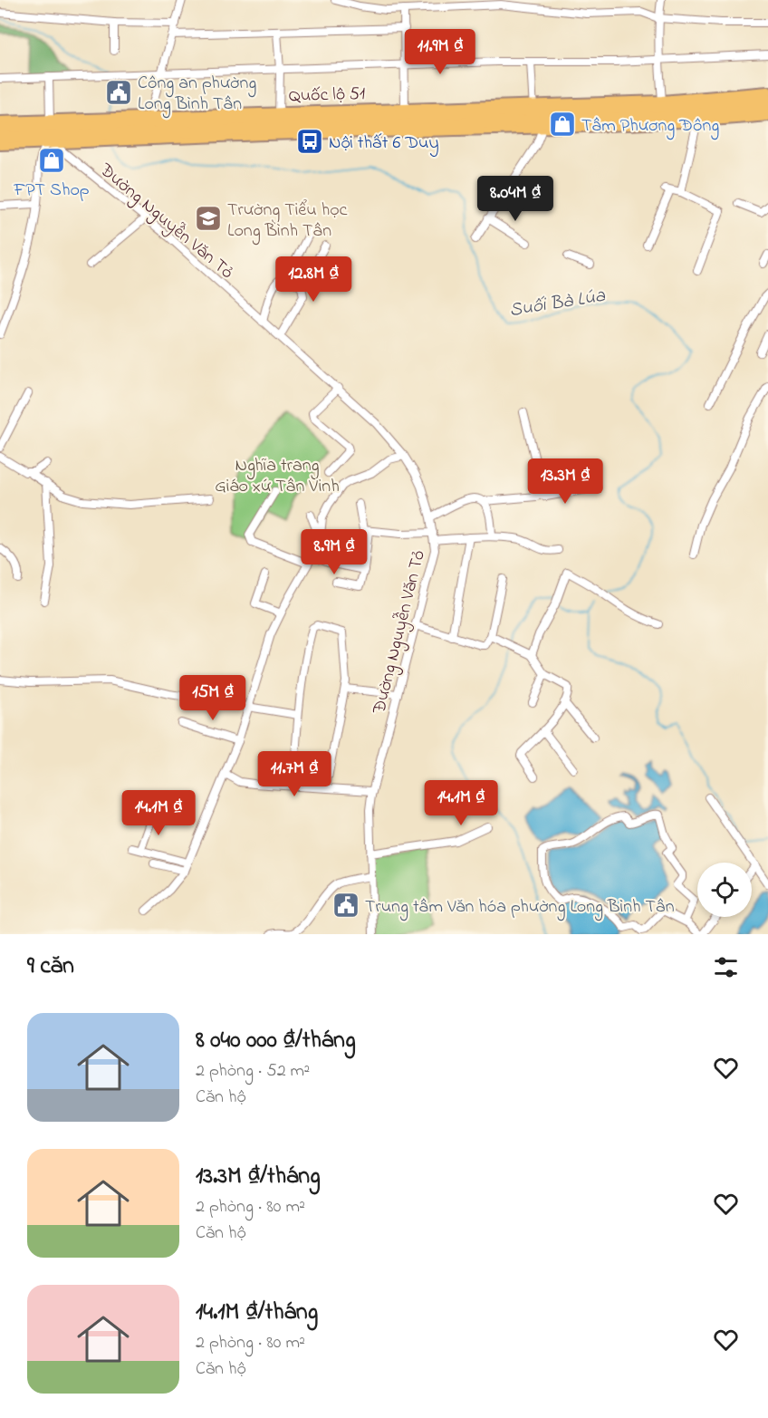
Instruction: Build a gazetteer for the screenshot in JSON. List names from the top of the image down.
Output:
{
  "streets": {
    "highway": ["Quốc lộ 51"],
    "street": ["Đường Nguyễn Văn Tỏ"]
  },
  "water": ["Suối Bà Lúa"],
  "parks": ["Nghĩa trang Giáo xứ Tân Vinh"],
  "places": {
    "public building": ["Công an phường Long Bình Tân", "Trung tâm Văn hóa phường Long Bình Tân"],
    "shop": ["Tâm Phương Đông", "FPT Shop"],
    "bus stop": ["Nội thất 6 Duy"],
    "school or university": ["Trường Tiểu học Long Bình Tân"]
  },
  "page": {
    "price": [
      "11.9M ₫",
      "8.04M ₫",
      "12.8M ₫",
      "13.3M ₫",
      "8.9M ₫",
      "15M ₫",
      "11.7M ₫",
      "14.1M ₫",
      "14.1M ₫"
    ],
    "heading": "9 căn",
    "list": [
      {
        "name": "8 040 000 ₫/tháng",
        "note": "2 phòng · 52 m² · Căn hộ"
      },
      {
        "name": "13.3M ₫/tháng",
        "note": "2 phòng · 80 m² · Căn hộ"
      },
      {
        "name": "14.1M ₫/tháng",
        "note": "2 phòng · 80 m² · Căn hộ"
      }
    ]
  }
}
